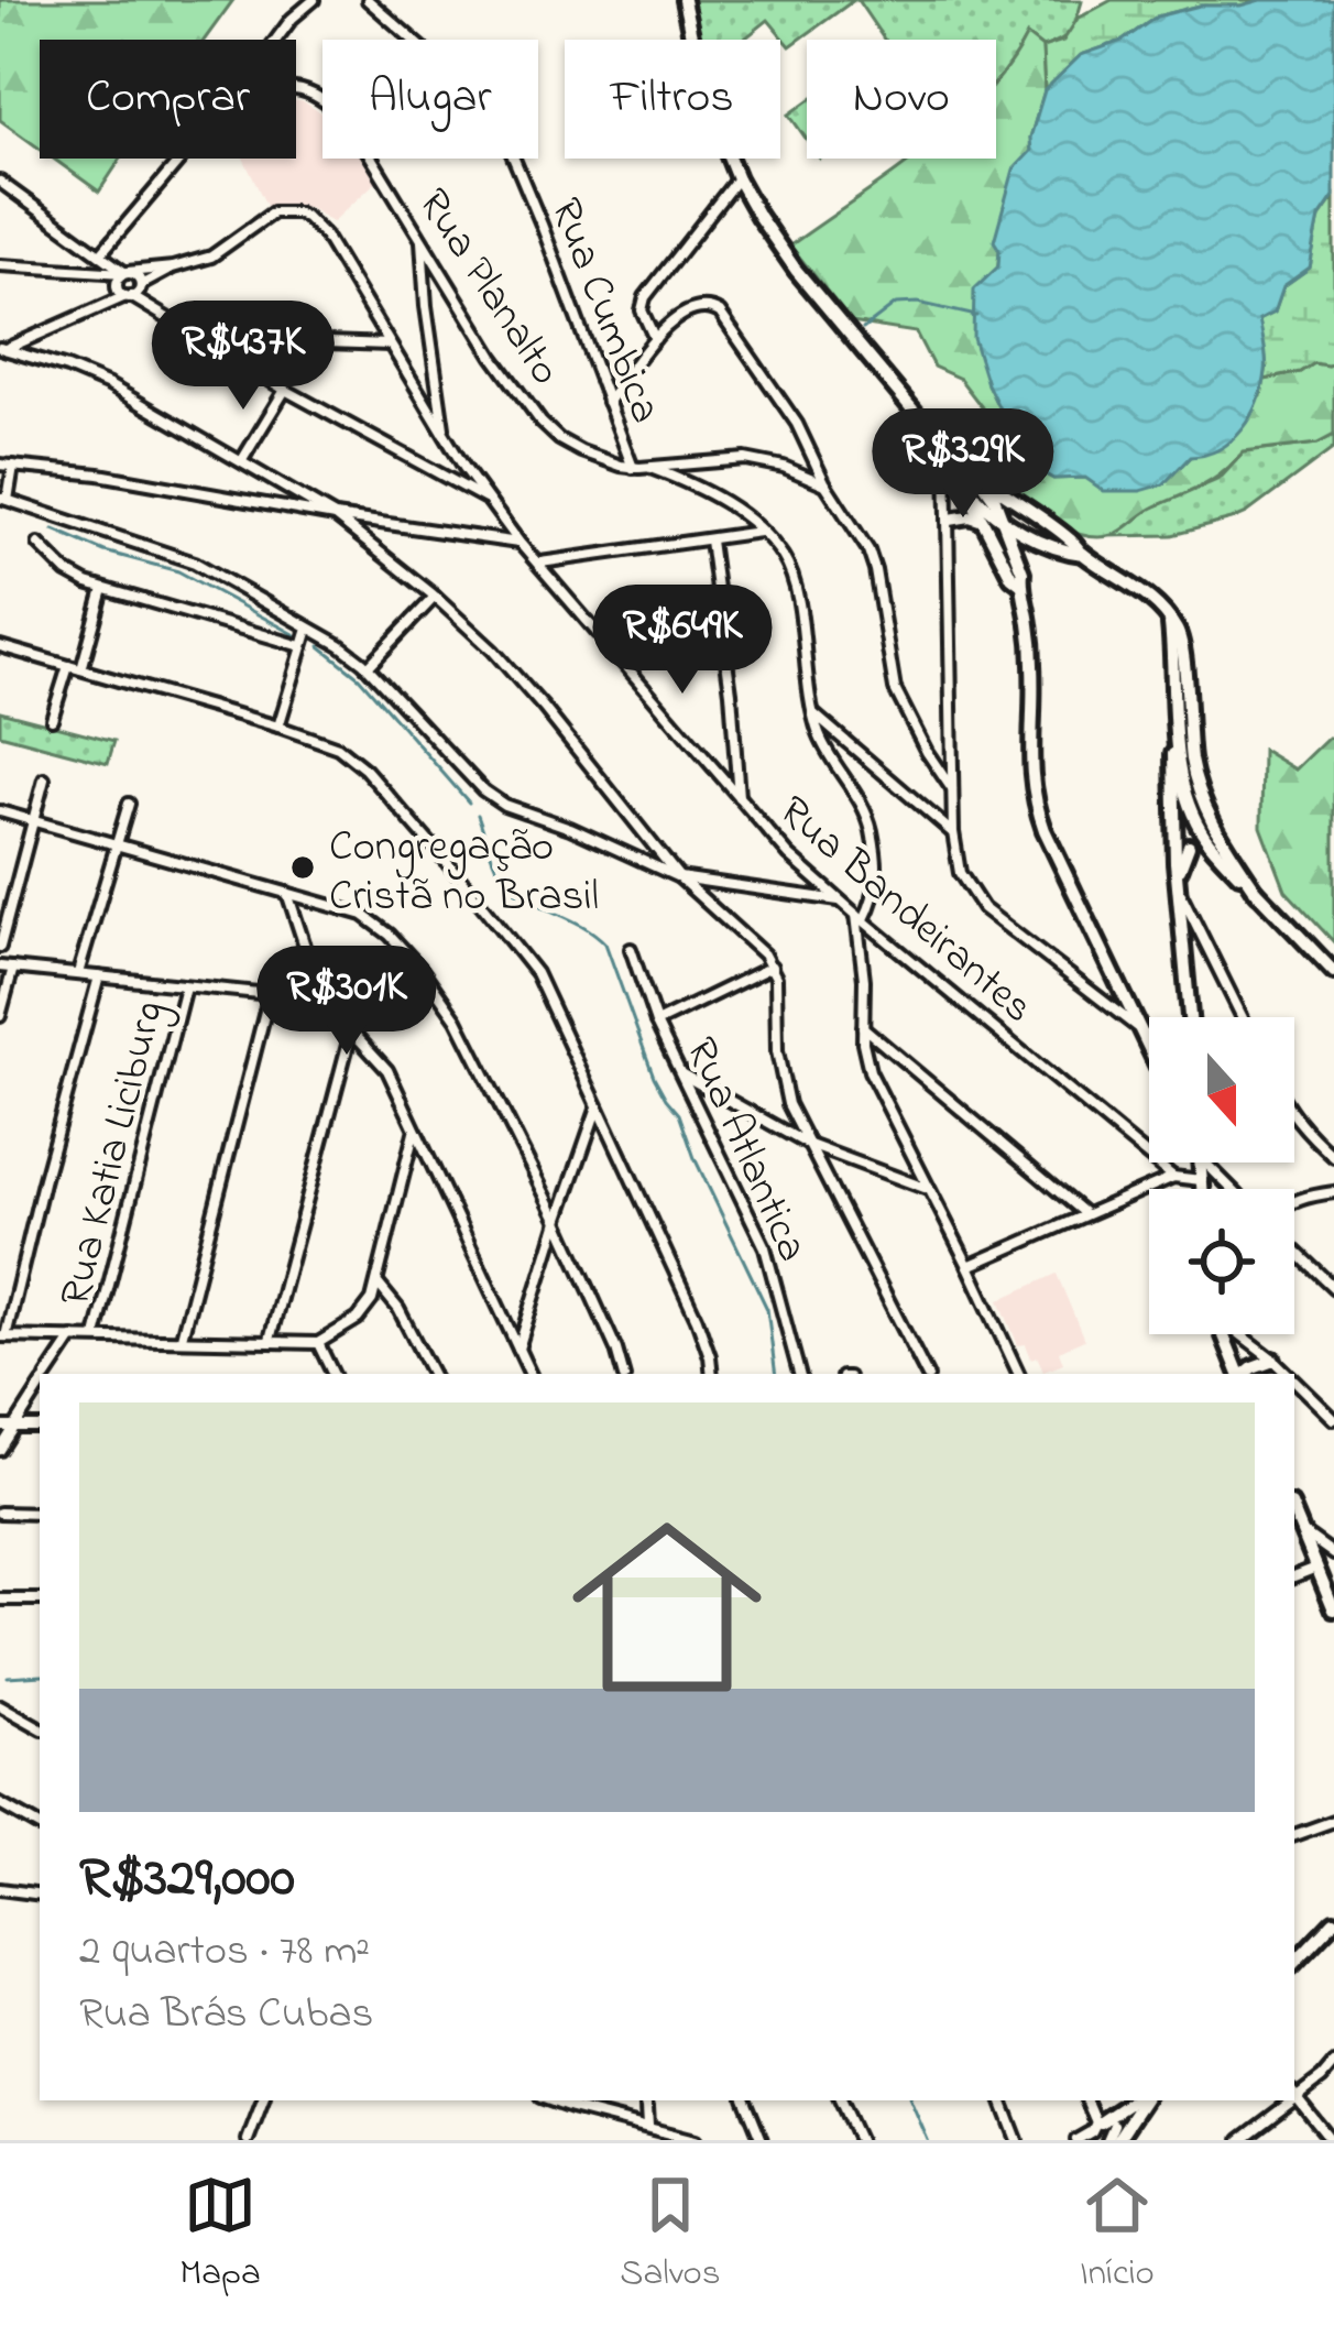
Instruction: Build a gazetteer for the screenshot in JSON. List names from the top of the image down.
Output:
{
  "streets": {
    "street": [
      "Rua Planalto",
      "Rua Cumbica",
      "Rua Bandeirantes",
      "Rua Atlantica",
      "Rua Katia Liciburg"
    ]
  },
  "crossings": [
    ["Rua Planalto", "Rua Cumbica"]
  ],
  "places": ["Congregação Cristã no Brasil"],
  "north": "bottom",
  "page": {
    "chip": [
      "Comprar",
      "Alugar",
      "Filtros",
      "Novo"
    ],
    "price": [
      "R$437K",
      "R$329K",
      "R$649K",
      "R$301K"
    ],
    "list": [
      {
        "name": "R$329,000",
        "note": "2 quartos · 78 m² · Rua Brás Cubas"
      }
    ],
    "tabs": ["Mapa", "Salvos", "Início"]
  }
}
